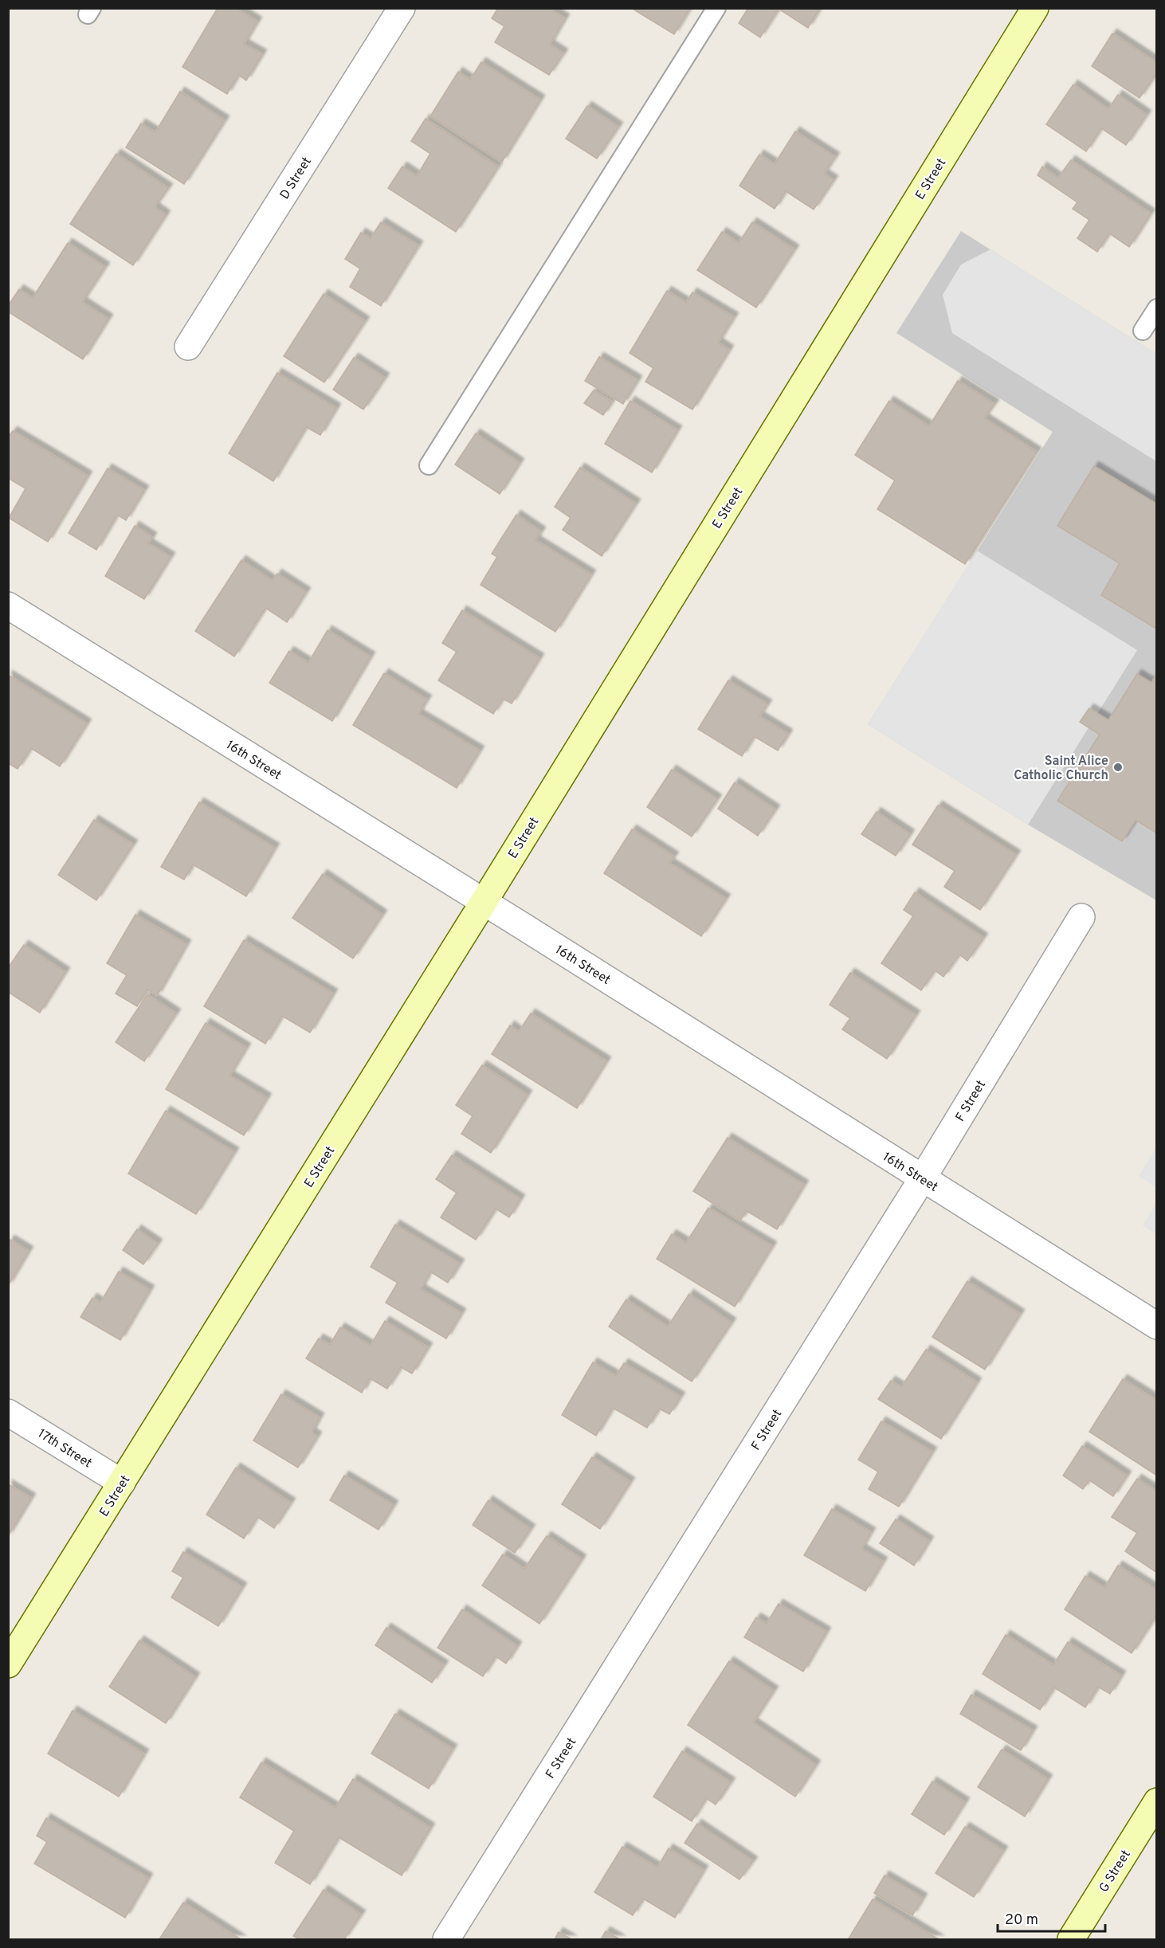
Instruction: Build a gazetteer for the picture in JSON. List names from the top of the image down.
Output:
{
  "streets": {
    "street": [
      "D Street",
      "E Street",
      "16th Street",
      "F Street",
      "17th Street",
      "G Street"
    ]
  },
  "crossings": [
    ["E Street", "16th Street"],
    ["E Street", "17th Street"],
    ["16th Street", "F Street"]
  ],
  "places": ["Saint Alice Catholic Church"],
  "scale_bar": "20 m"
}
